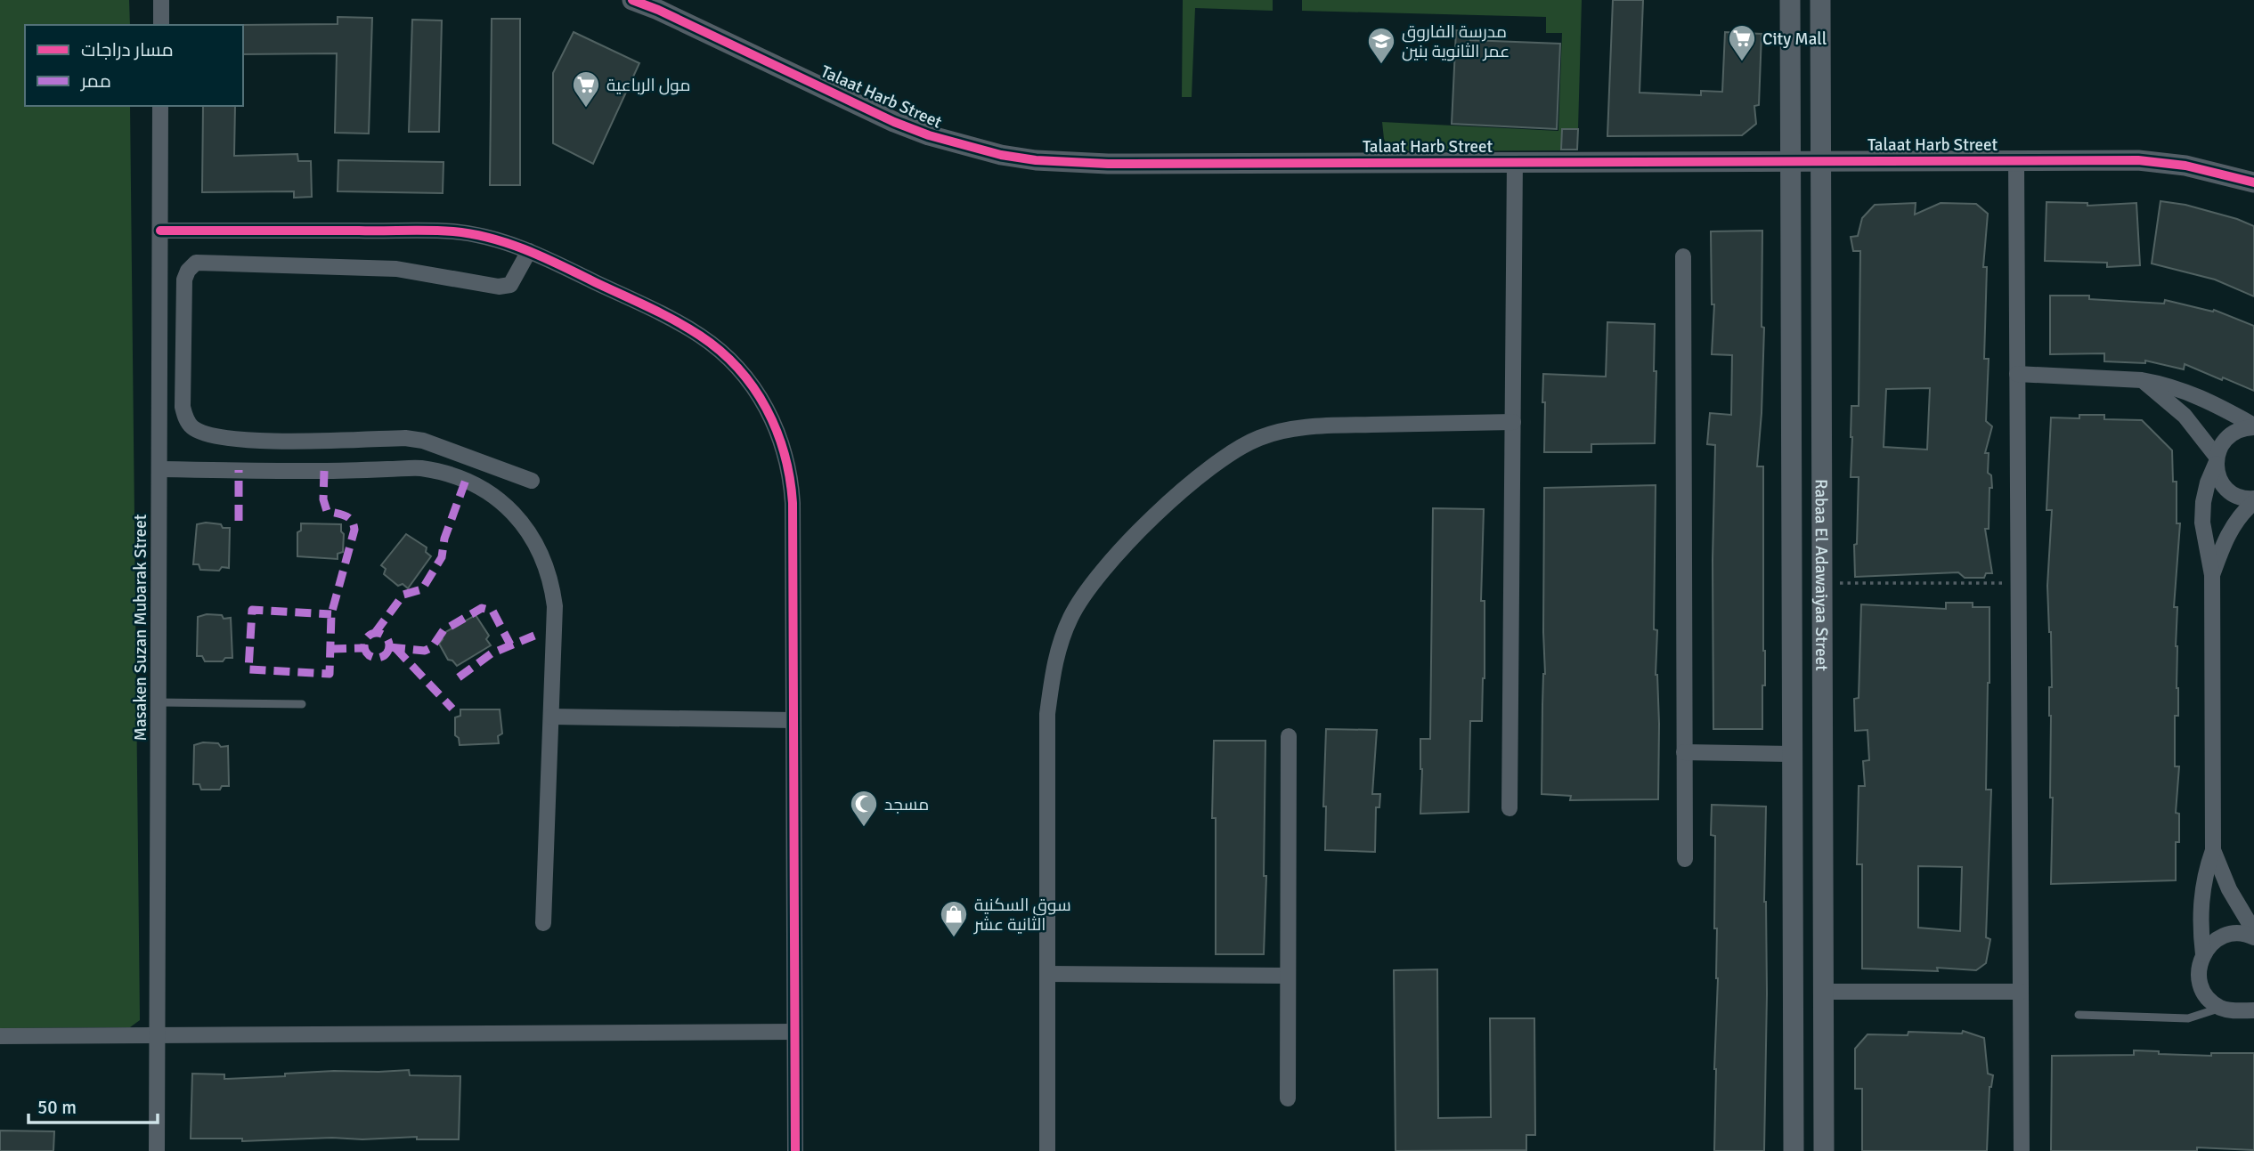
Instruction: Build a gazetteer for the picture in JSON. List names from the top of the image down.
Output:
{
  "streets": {
    "street": ["Talaat Harb Street", "Rabaa El Adawaiyaa Street", "Masaken Suzan Mubarak Street"]
  },
  "crossings": [
    ["Talaat Harb Street", "Rabaa El Adawaiyaa Street"]
  ],
  "places": {
    "supermarket": ["City Mall", "مول الرباعية"],
    "school or university": ["مدرسة الفاروق عمر الثانوية بنين"],
    "mosque": ["مسجد"],
    "shop": ["سوق السكنية الثانية عشر"]
  },
  "legend": ["مسار دراجات", "ممر"],
  "scale_bar": "50 m"
}
